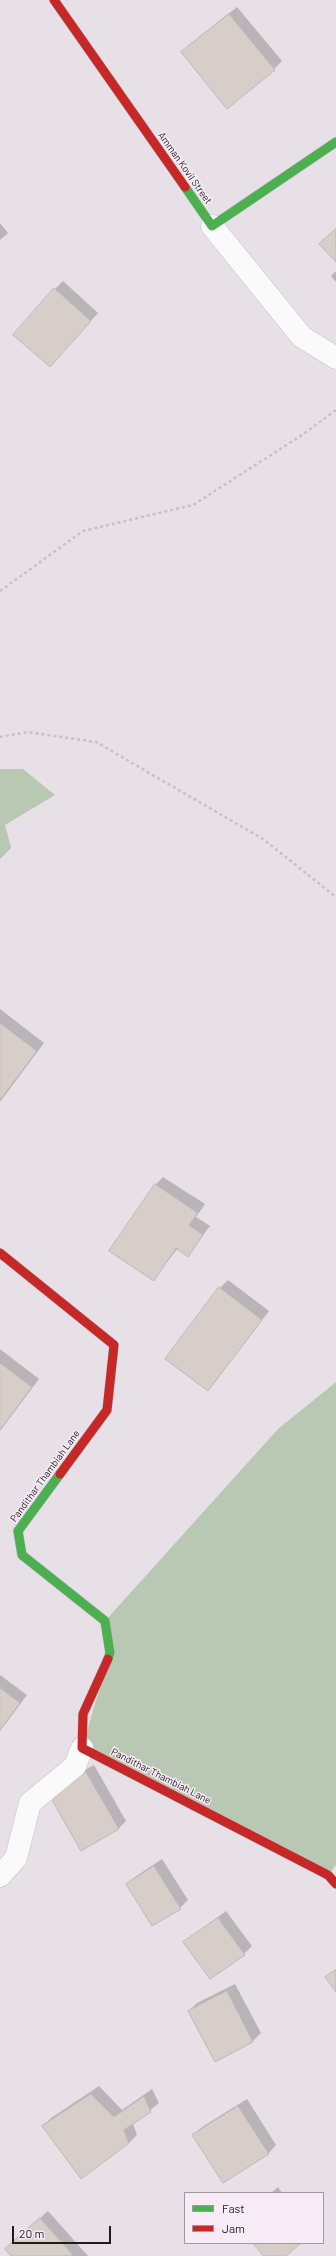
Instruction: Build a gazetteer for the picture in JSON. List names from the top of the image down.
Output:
{
  "streets": {
    "street": ["Amman Kovil Street", "Pandithar Thambiah Lane"]
  },
  "legend": ["Fast", "Jam"],
  "scale_bar": "20 m"
}
